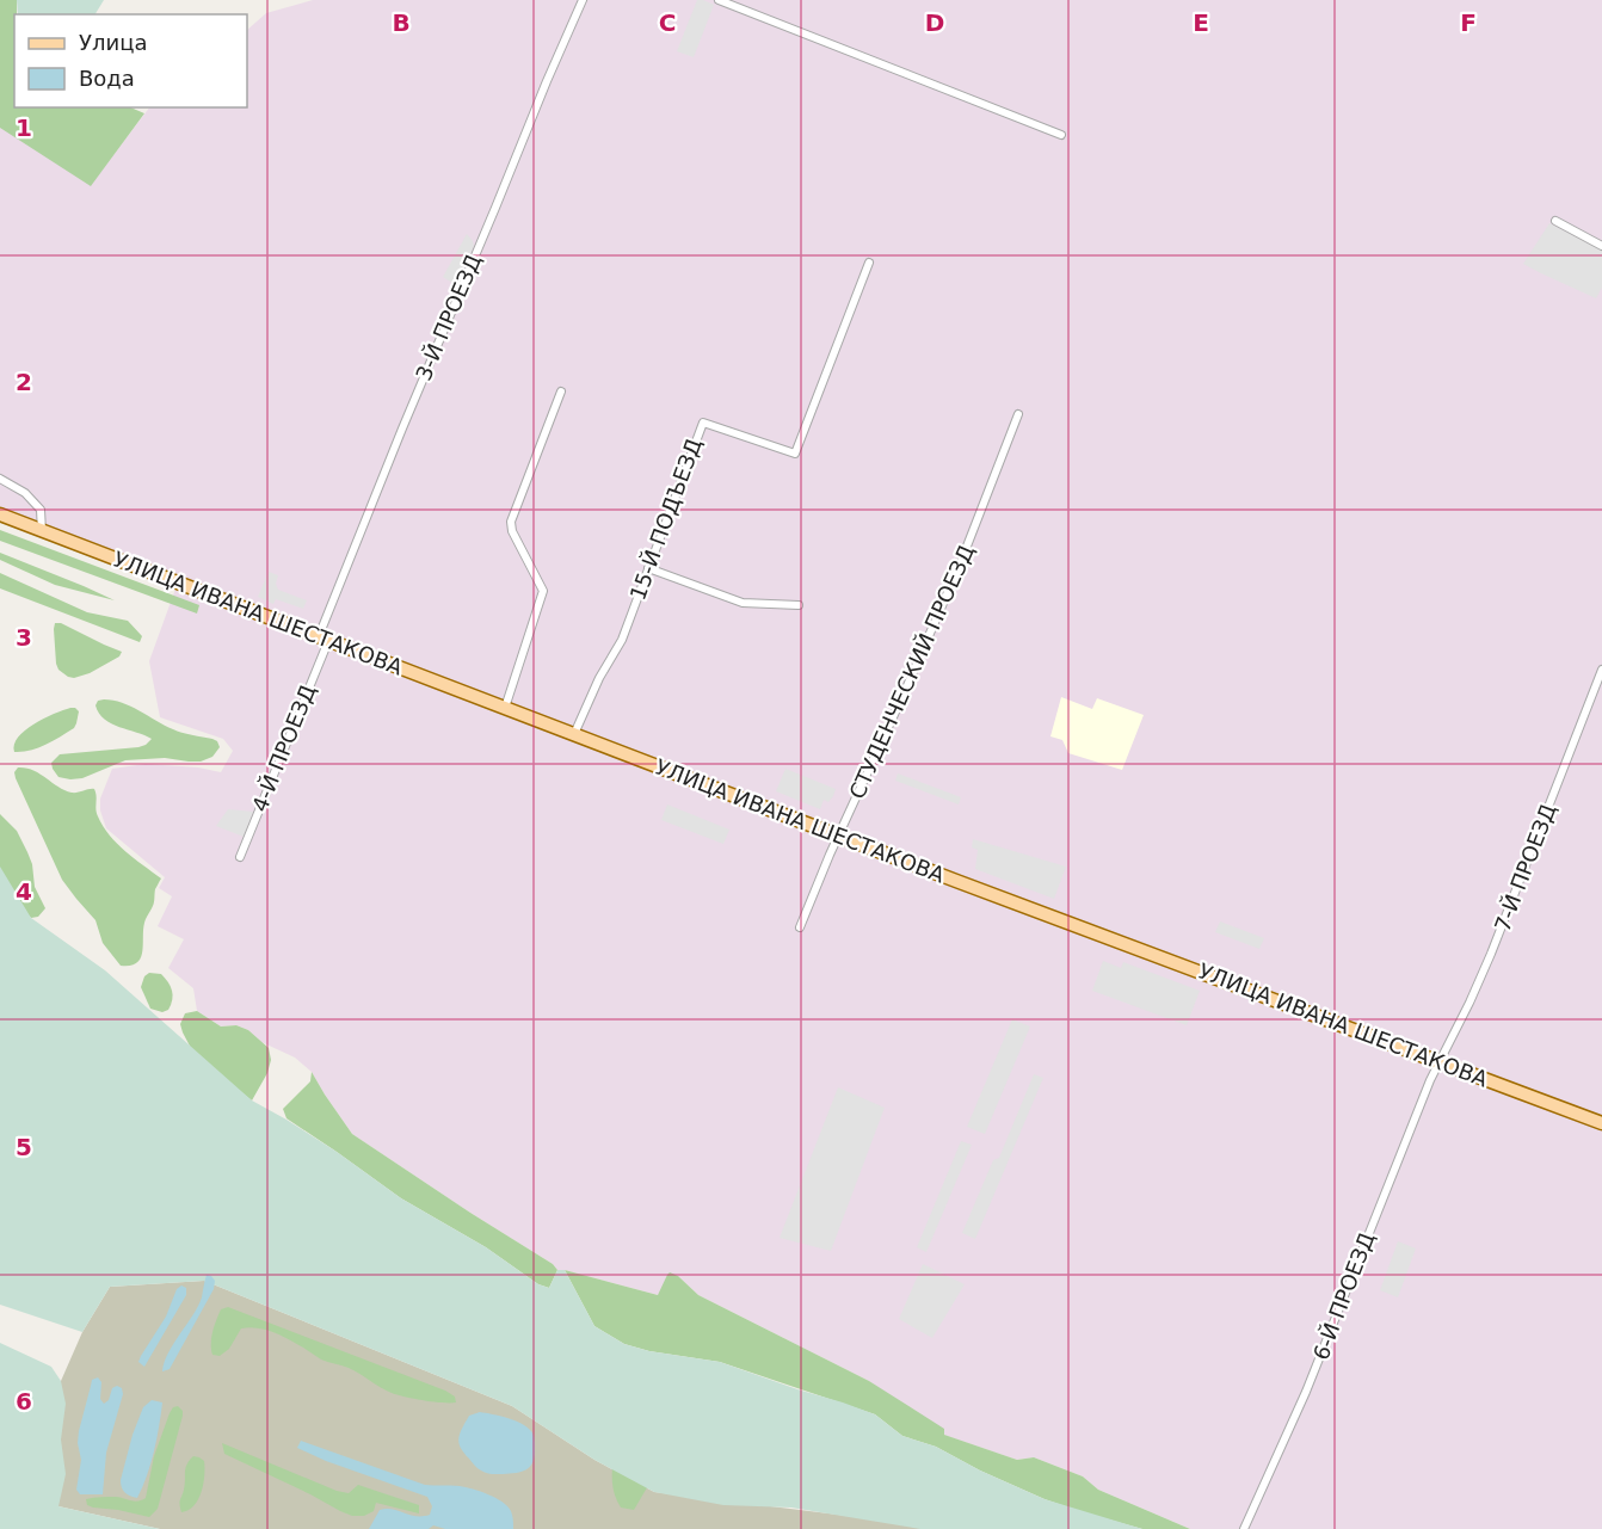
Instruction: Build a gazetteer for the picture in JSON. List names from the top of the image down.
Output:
{
  "streets": {
    "main road": ["УЛИЦА ИВАНА ШЕСТАКОВА"],
    "street": [
      "3-Й ПРОЕЗД",
      "15-Й ПОДЪЕЗД",
      "СТУДЕНЧЕСКИЙ ПРОЕЗД",
      "4-Й ПРОЕЗД",
      "7-Й ПРОЕЗД",
      "6-Й ПРОЕЗД"
    ]
  },
  "crossings": [
    ["3-Й ПРОЕЗД", "УЛИЦА ИВАНА ШЕСТАКОВА"],
    ["3-Й ПРОЕЗД", "4-Й ПРОЕЗД"],
    ["15-Й ПОДЪЕЗД", "УЛИЦА ИВАНА ШЕСТАКОВА"],
    ["УЛИЦА ИВАНА ШЕСТАКОВА", "СТУДЕНЧЕСКИЙ ПРОЕЗД"],
    ["УЛИЦА ИВАНА ШЕСТАКОВА", "4-Й ПРОЕЗД"],
    ["УЛИЦА ИВАНА ШЕСТАКОВА", "7-Й ПРОЕЗД"],
    ["УЛИЦА ИВАНА ШЕСТАКОВА", "6-Й ПРОЕЗД"],
    ["7-Й ПРОЕЗД", "6-Й ПРОЕЗД"]
  ],
  "legend": ["Улица", "Вода"],
  "grid": {
    "columns": [
      "B",
      "C",
      "D",
      "E",
      "F"
    ],
    "rows": [
      "1",
      "2",
      "3",
      "4",
      "5",
      "6"
    ]
  }
}
